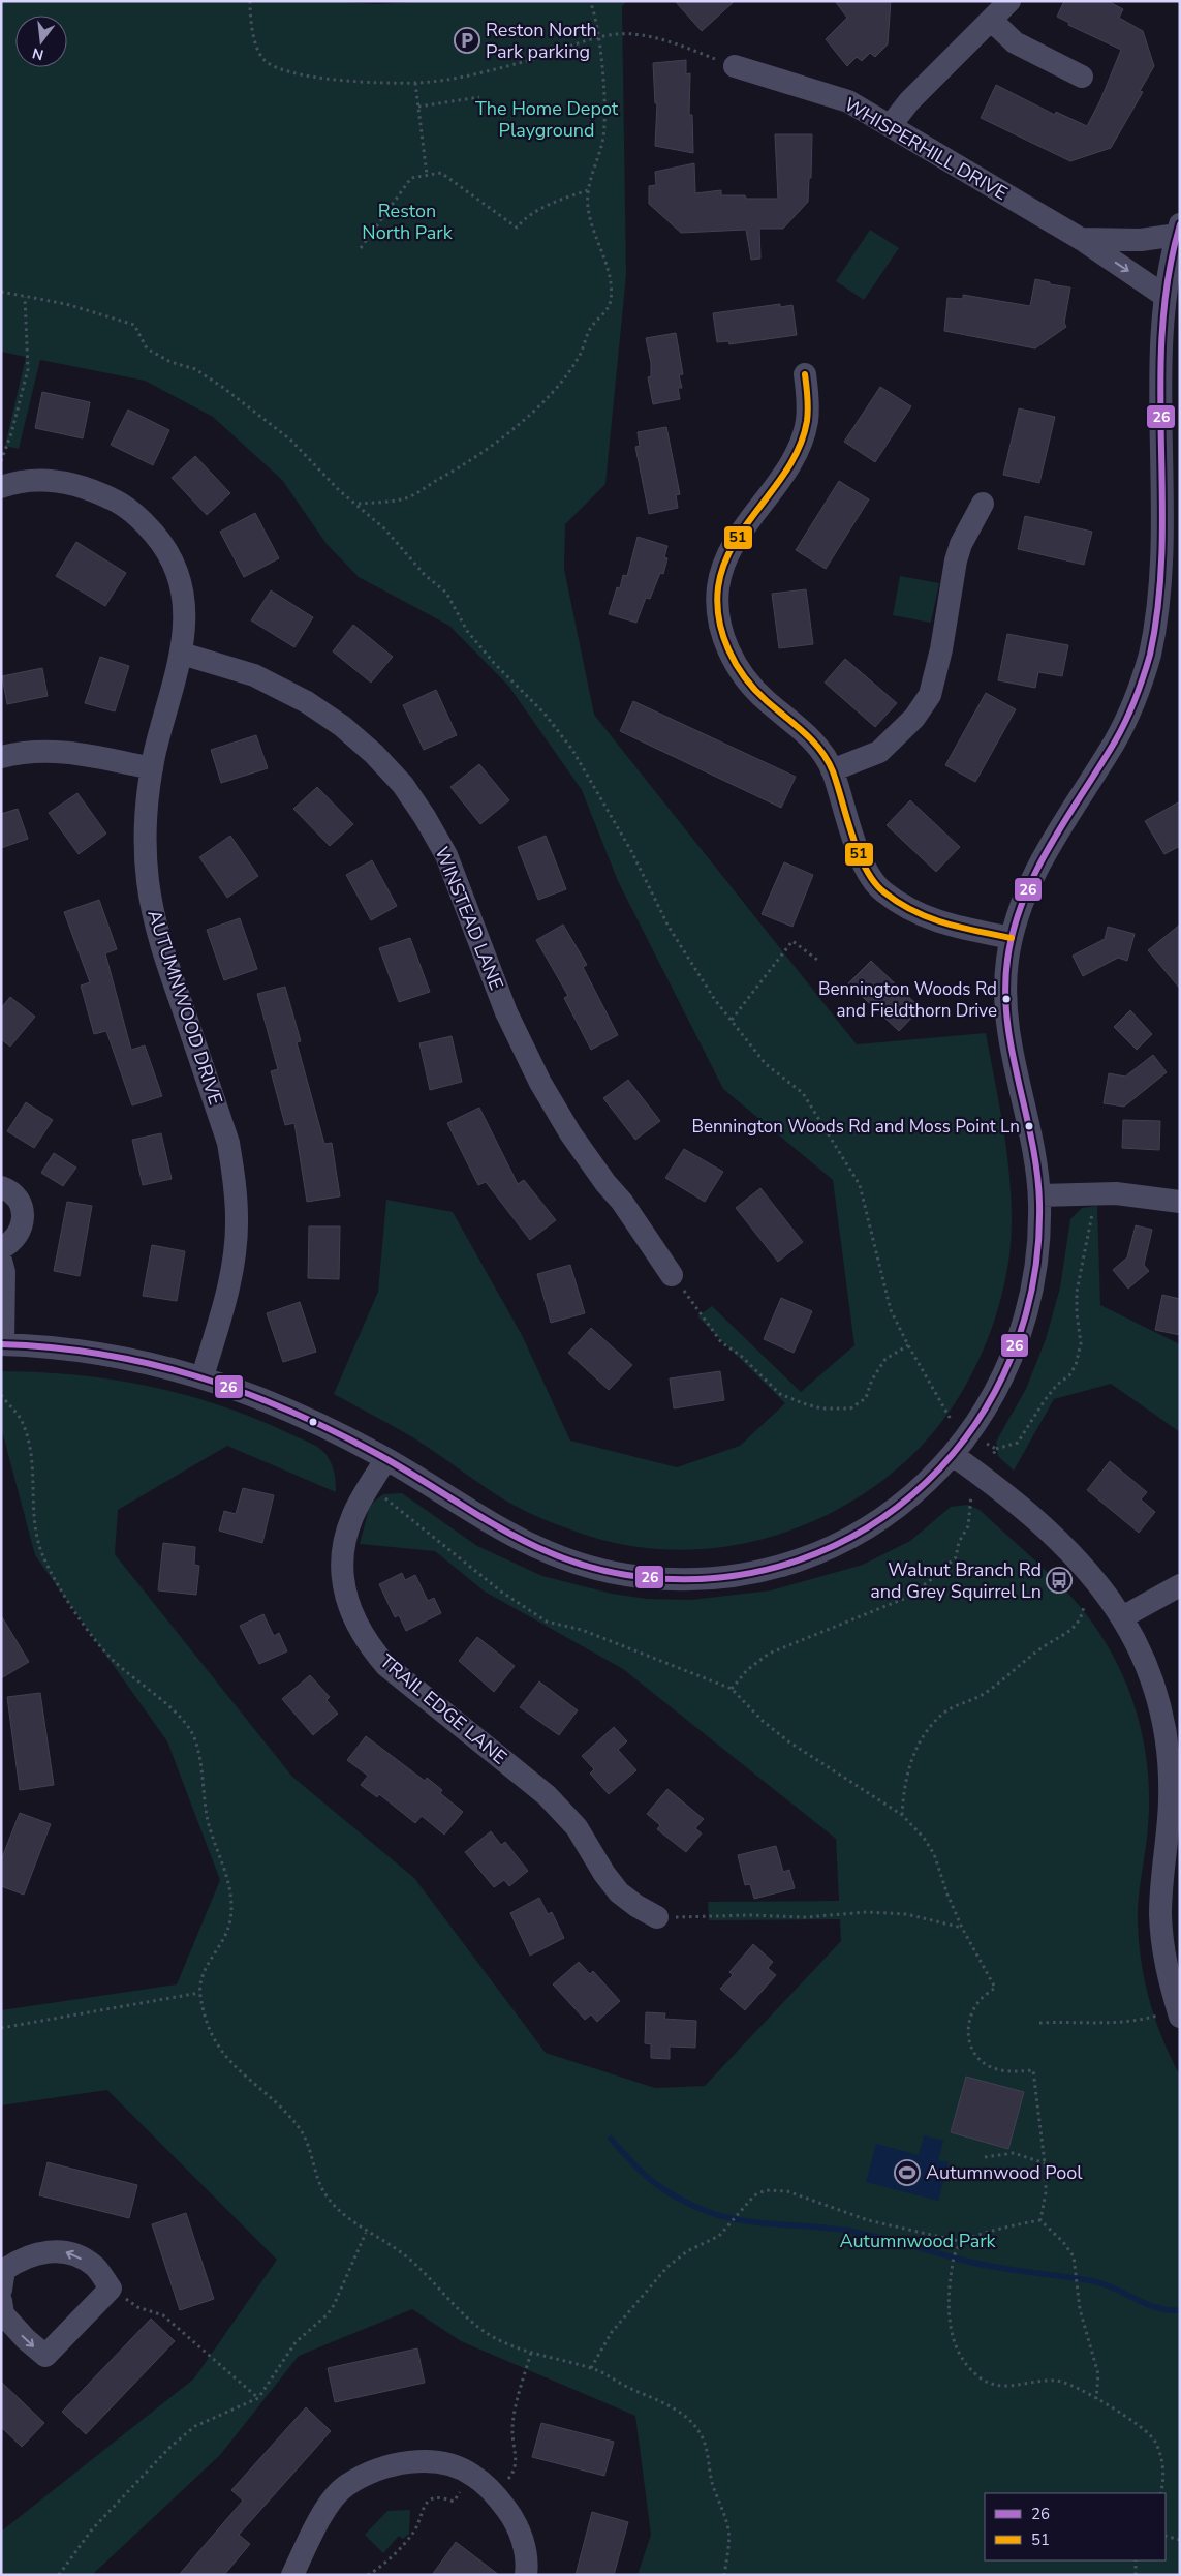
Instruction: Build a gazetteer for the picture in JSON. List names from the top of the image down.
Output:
{
  "streets": {
    "street": [
      "WHISPERHILL DRIVE",
      "WINSTEAD LANE",
      "AUTUMNWOOD DRIVE",
      "TRAIL EDGE LANE"
    ]
  },
  "crossings": [
    ["WINSTEAD LANE", "AUTUMNWOOD DRIVE"]
  ],
  "parks": ["The Home Depot Playground", "Reston North Park", "Autumnwood Park"],
  "places": {
    "parking": ["Reston North Park parking"],
    "other": ["Bennington Woods Rd and Fieldthorn Drive", "Bennington Woods Rd and Moss Point Ln"],
    "bus stop": ["Walnut Branch Rd and Grey Squirrel Ln"],
    "sports": ["Autumnwood Pool"]
  },
  "lines": ["transit line 26", "transit line 51"],
  "legend": ["26", "51"],
  "north": "bottom"
}
